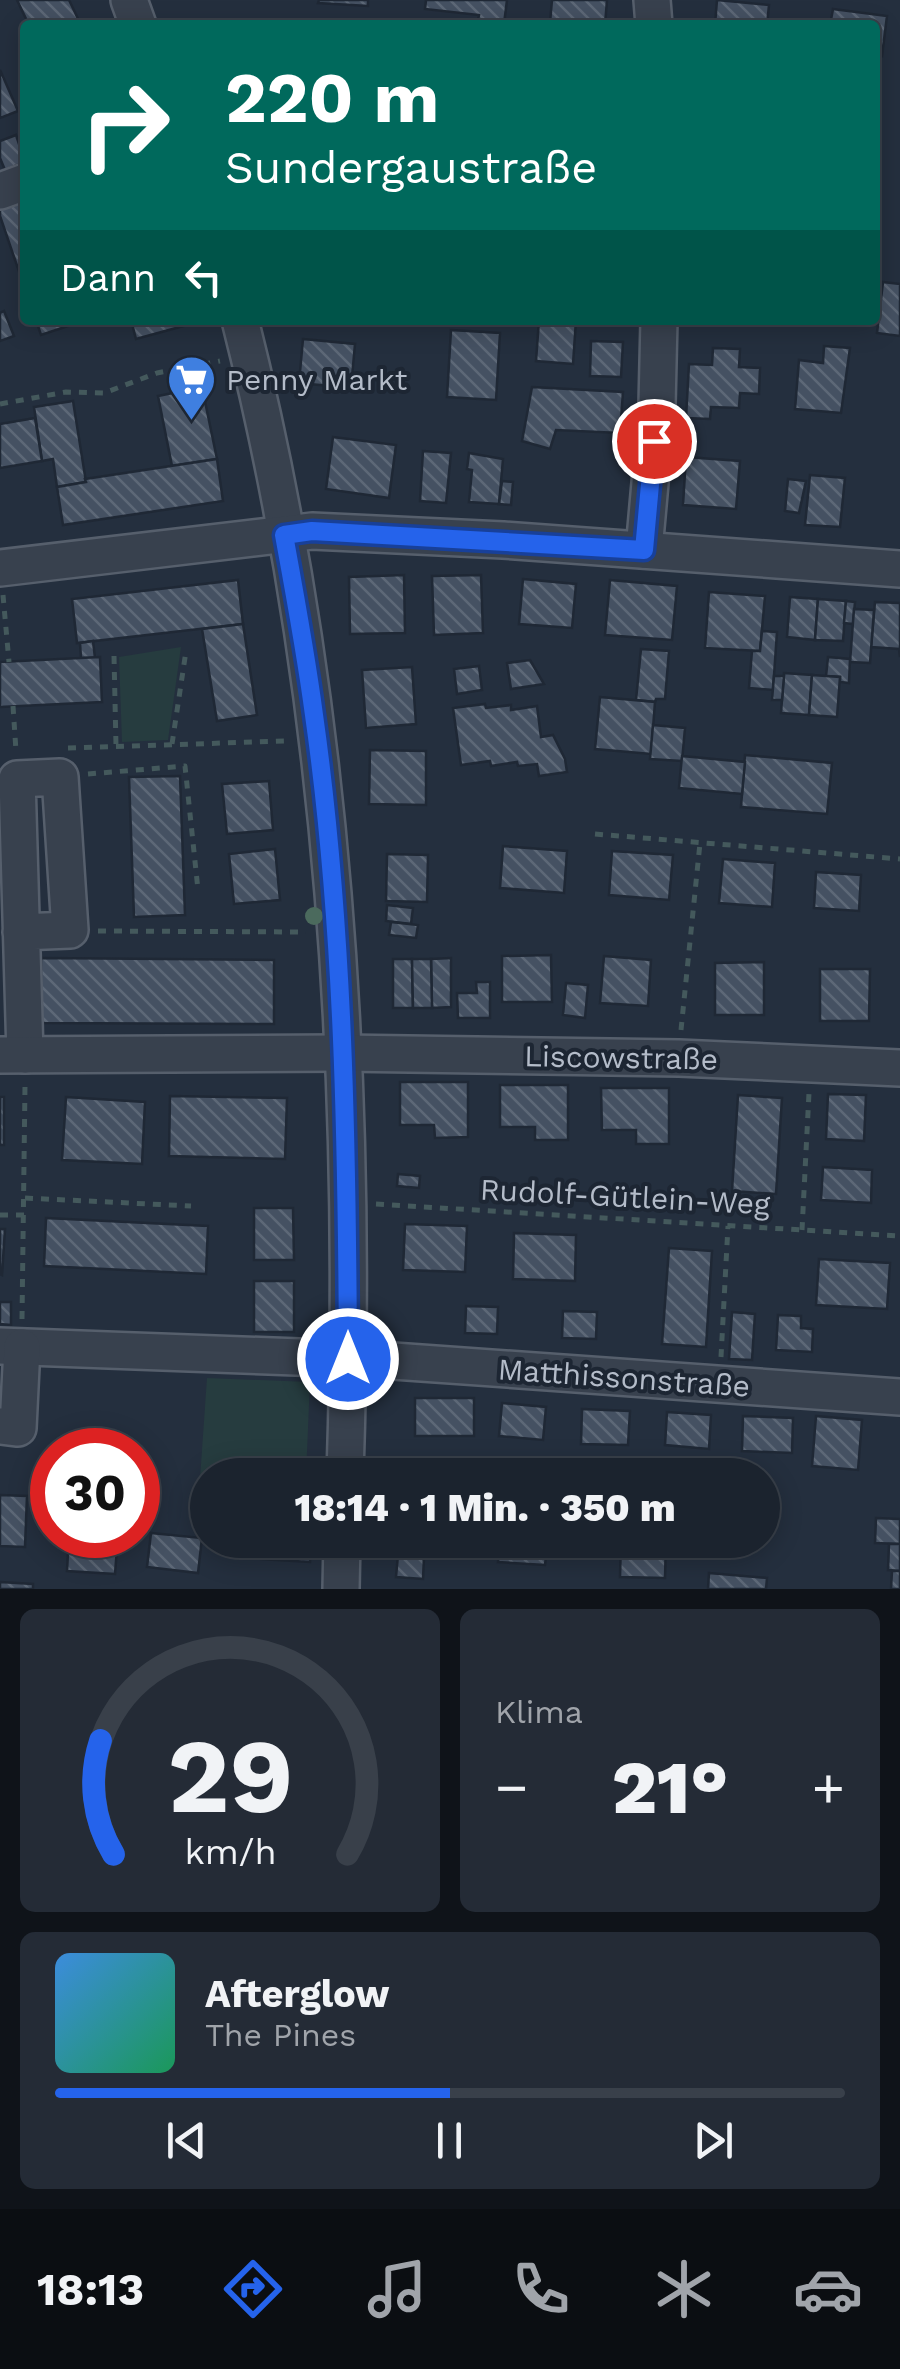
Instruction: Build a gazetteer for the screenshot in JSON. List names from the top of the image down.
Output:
{
  "streets": {
    "street": ["Liscowstraße", "Matthissonstraße"],
    "path": ["Rudolf-Gütlein-Weg"]
  },
  "places": {
    "supermarket": ["Penny Markt"]
  },
  "page": {
    "turn": ["220 m", "Sundergaustraße"],
    "then": "Dann",
    "limit": "30",
    "trip": "18:14 · 1 Min. · 350 m",
    "tile": "Klima",
    "heat": ["−", "21°", "+"],
    "song": ["Afterglow", "The Pines"],
    "tabs": "18:13",
    "gauge": ["29", "km/h"]
  }
}
